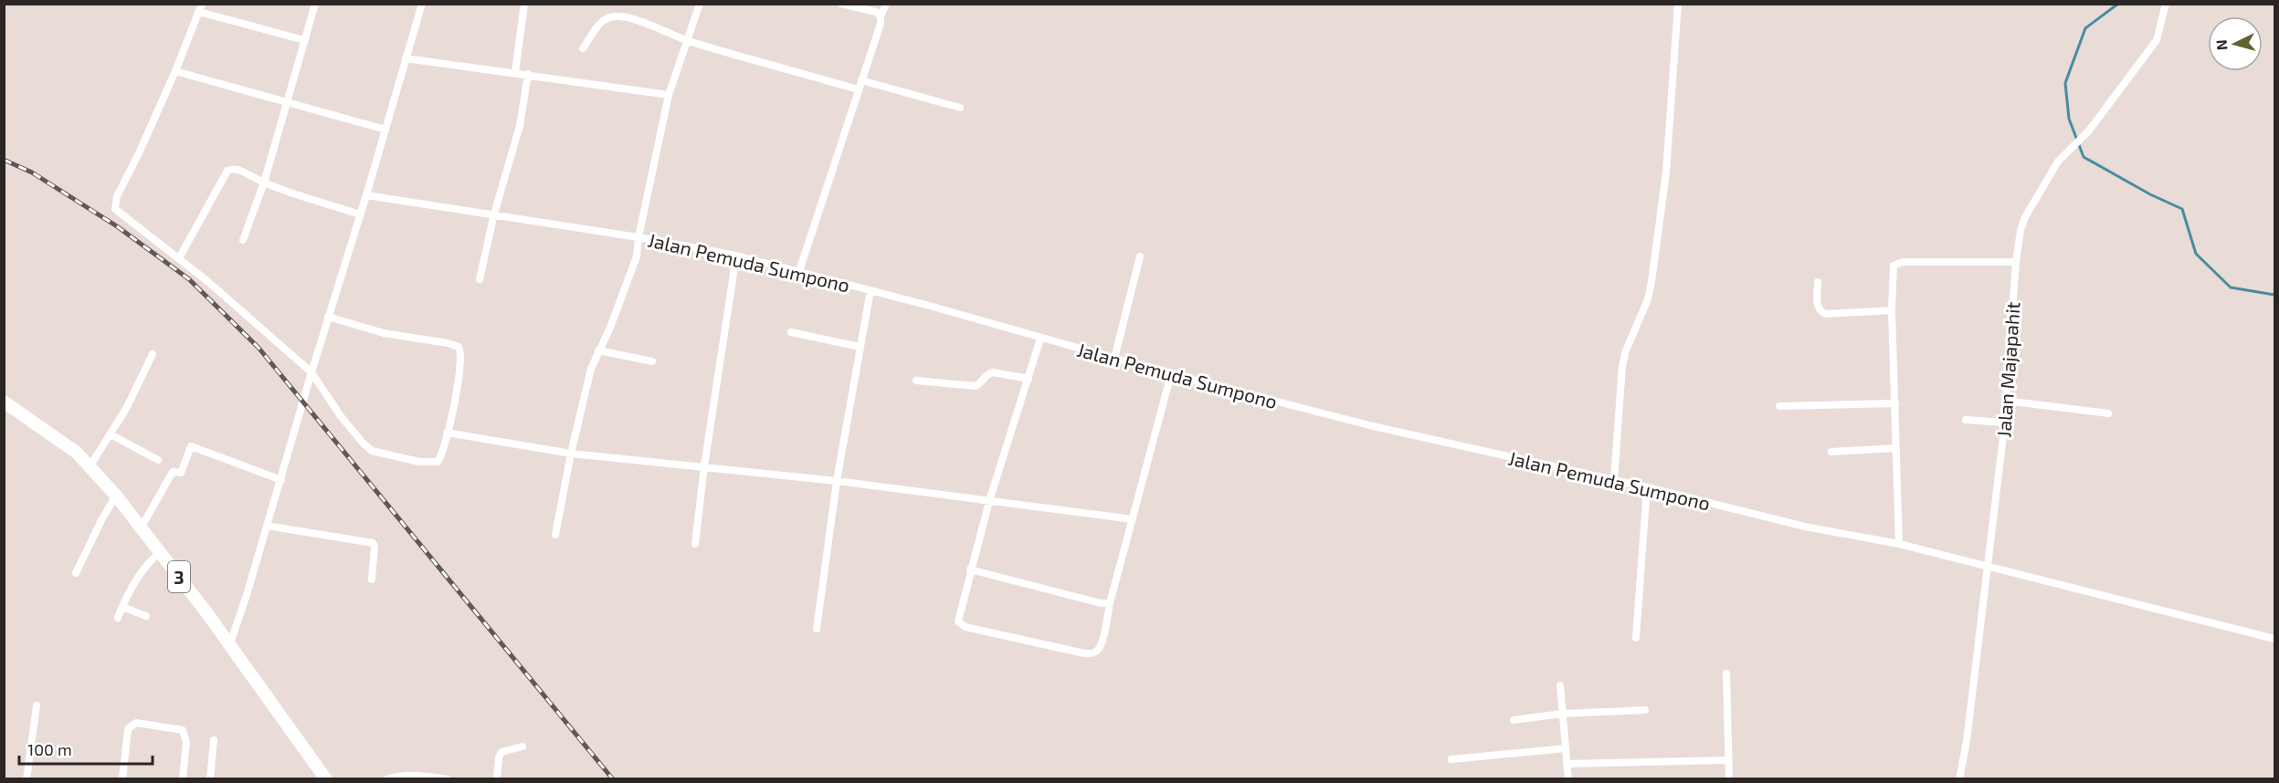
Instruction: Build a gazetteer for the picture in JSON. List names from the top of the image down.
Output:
{
  "streets": {
    "highway": ["3"],
    "street": ["Jalan Pemuda Sumpono", "Jalan Majapahit"]
  },
  "crossings": [
    ["Jalan Pemuda Sumpono", "Jalan Majapahit"]
  ],
  "scale_bar": "100 m",
  "north": "left"
}
